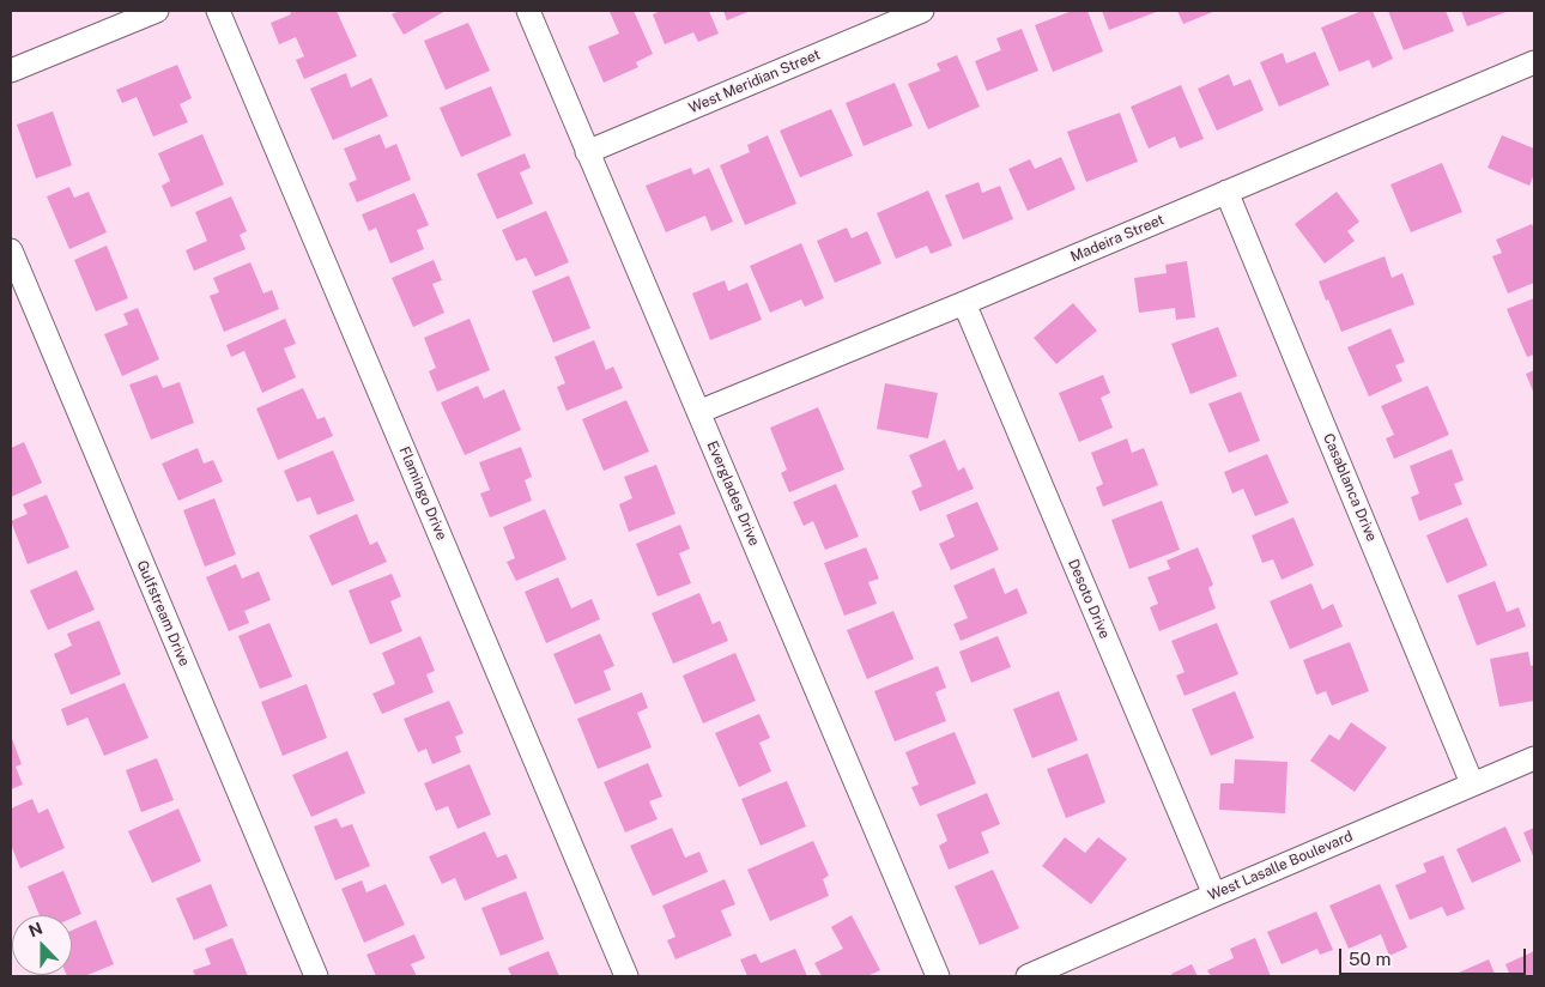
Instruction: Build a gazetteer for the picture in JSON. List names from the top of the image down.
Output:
{
  "streets": {
    "street": [
      "West Meridian Street",
      "Madeira Street",
      "Casablanca Drive",
      "Flamingo Drive",
      "Everglades Drive",
      "Desoto Drive",
      "Gulfstream Drive",
      "West Lasalle Boulevard"
    ]
  },
  "crossings": [
    ["West Meridian Street", "Everglades Drive"],
    ["Madeira Street", "Casablanca Drive"],
    ["Madeira Street", "Everglades Drive"],
    ["Madeira Street", "Desoto Drive"],
    ["Casablanca Drive", "West Lasalle Boulevard"],
    ["Desoto Drive", "West Lasalle Boulevard"]
  ],
  "scale_bar": "50 m",
  "north": "top"
}
